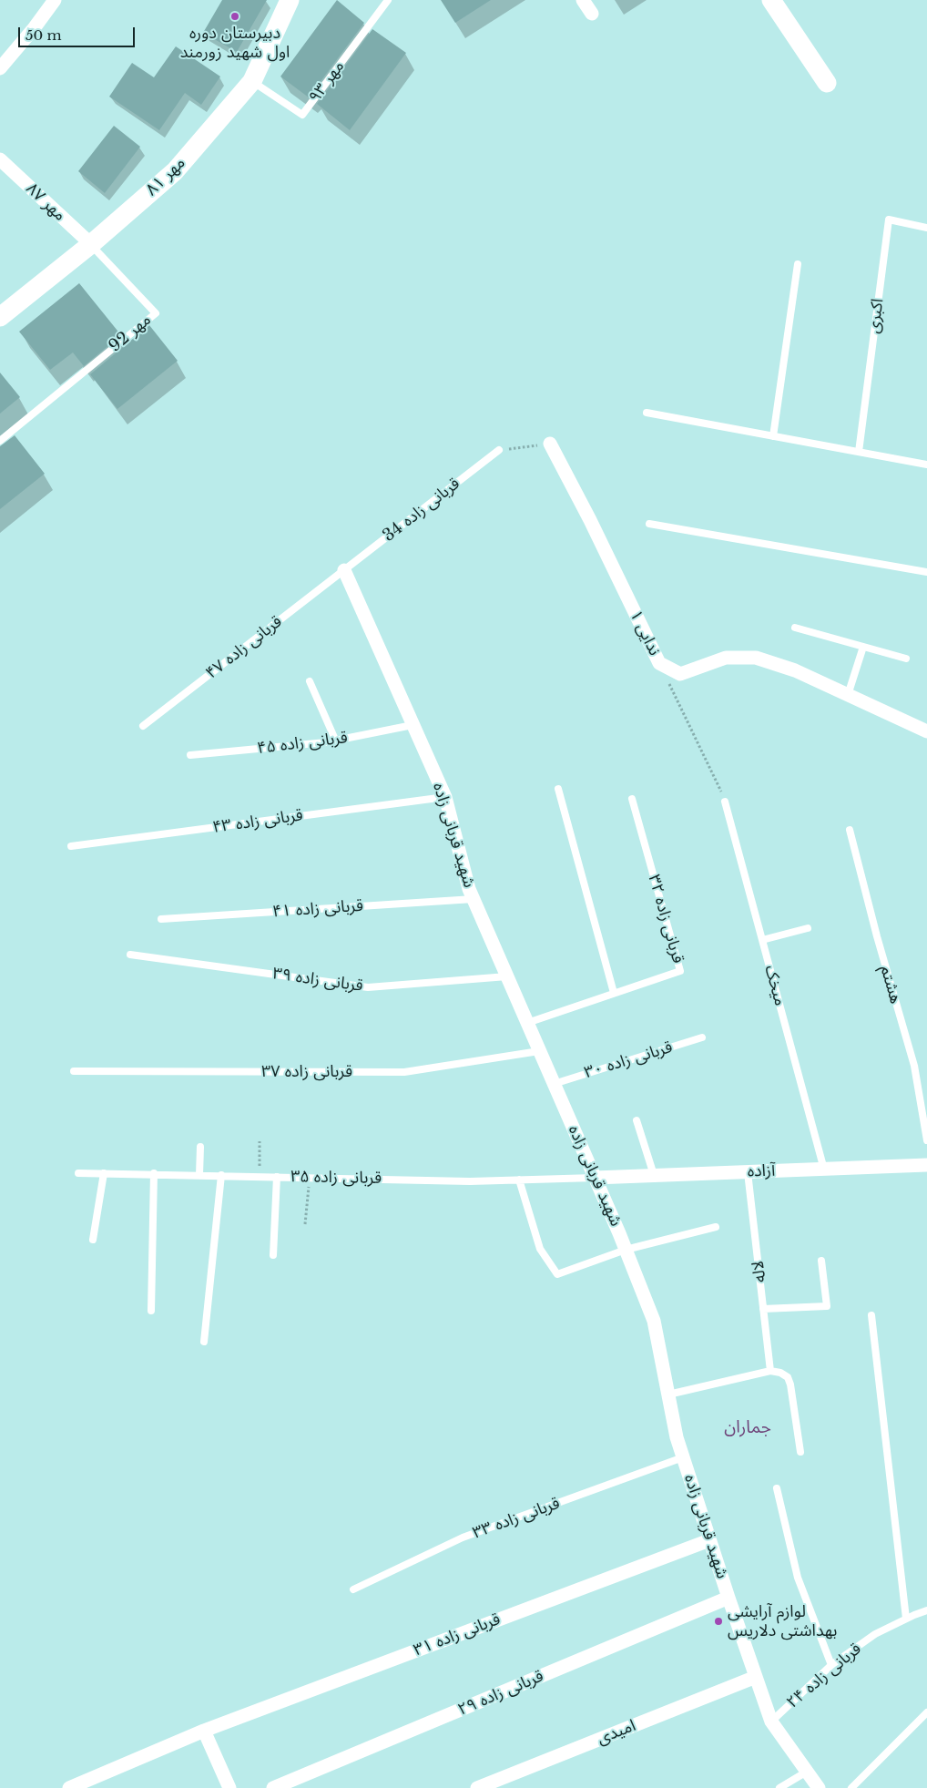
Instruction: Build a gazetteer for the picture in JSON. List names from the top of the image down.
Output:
{
  "streets": {
    "street": [
      "مهر ۸۱",
      "مهر ۸۷",
      "ندایی ۱",
      "شهید قربانی زاده",
      "آزاده",
      "قربانی زاده ۳۱",
      "قربانی زاده ۲۹",
      "امیدی"
    ],
    "lane": [
      "مهر ۹۳",
      "اکبری",
      "مهر 92",
      "قربانی زاده 34",
      "قربانی زاده ۴۷",
      "قربانی زاده ۴۵",
      "قربانی زاده ۴۳",
      "قربانی زاده ۴۱",
      "قربانی زاده ۳۲",
      "قربانی زاده ۳۹",
      "هشتم",
      "میخک",
      "قربانی زاده ۳۰",
      "قربانی زاده ۳۷",
      "قربانی زاده ۳۵",
      "لاله",
      "قربانی زاده ۳۳",
      "قربانی زاده ۲۴"
    ]
  },
  "crossings": [
    ["مهر ۹۳", "مهر ۸۱"],
    ["مهر ۸۱", "مهر ۸۷"],
    ["مهر ۸۱", "مهر 92"],
    ["مهر ۸۷", "مهر 92"],
    ["قربانی زاده 34", "قربانی زاده ۴۷"],
    ["قربانی زاده 34", "شهید قربانی زاده"],
    ["قربانی زاده ۴۷", "شهید قربانی زاده"],
    ["قربانی زاده ۴۵", "شهید قربانی زاده"],
    ["قربانی زاده ۴۳", "شهید قربانی زاده"],
    ["شهید قربانی زاده", "قربانی زاده ۴۱"],
    ["شهید قربانی زاده", "قربانی زاده ۳۲"],
    ["شهید قربانی زاده", "قربانی زاده ۳۹"],
    ["شهید قربانی زاده", "قربانی زاده ۳۰"],
    ["شهید قربانی زاده", "قربانی زاده ۳۷"],
    ["شهید قربانی زاده", "آزاده"],
    ["شهید قربانی زاده", "قربانی زاده ۳۵"],
    ["شهید قربانی زاده", "قربانی زاده ۳۳"],
    ["شهید قربانی زاده", "قربانی زاده ۳۱"],
    ["شهید قربانی زاده", "قربانی زاده ۲۴"],
    ["شهید قربانی زاده", "قربانی زاده ۲۹"],
    ["شهید قربانی زاده", "امیدی"],
    ["میخک", "آزاده"],
    ["آزاده", "قربانی زاده ۳۵"],
    ["آزاده", "لاله"]
  ],
  "districts": ["جماران"],
  "places": ["دبیرستان دوره اول شهید زورمند", "لوازم آرایشی بهداشتی دلاریس"],
  "scale_bar": "50 m"
}
